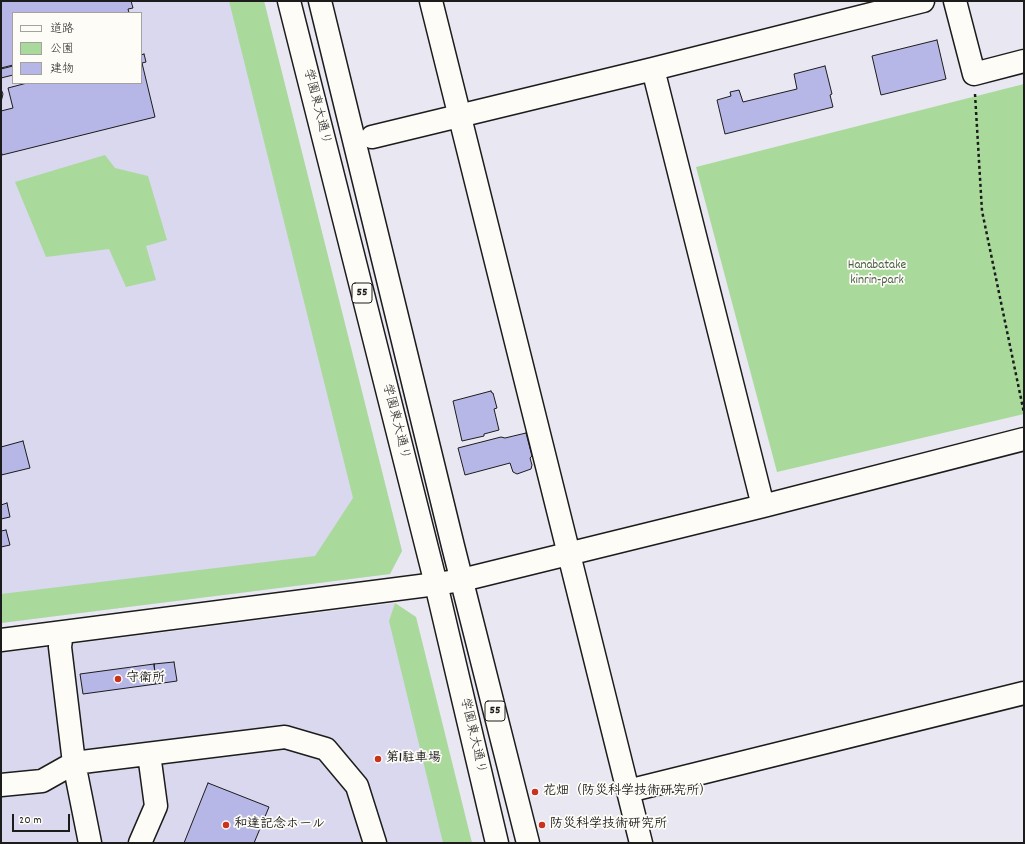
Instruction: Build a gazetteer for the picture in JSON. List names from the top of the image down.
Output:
{
  "streets": {
    "street": ["学園東大通り", "55"]
  },
  "parks": ["Hanabatake kinrin-park"],
  "places": [
    "守衛所",
    "第1駐車場",
    "花畑（防災科学技術研究所）",
    "和達記念ホール",
    "防災科学技術研究所"
  ],
  "legend": ["道路", "公園", "建物"],
  "scale_bar": "20 m"
}
